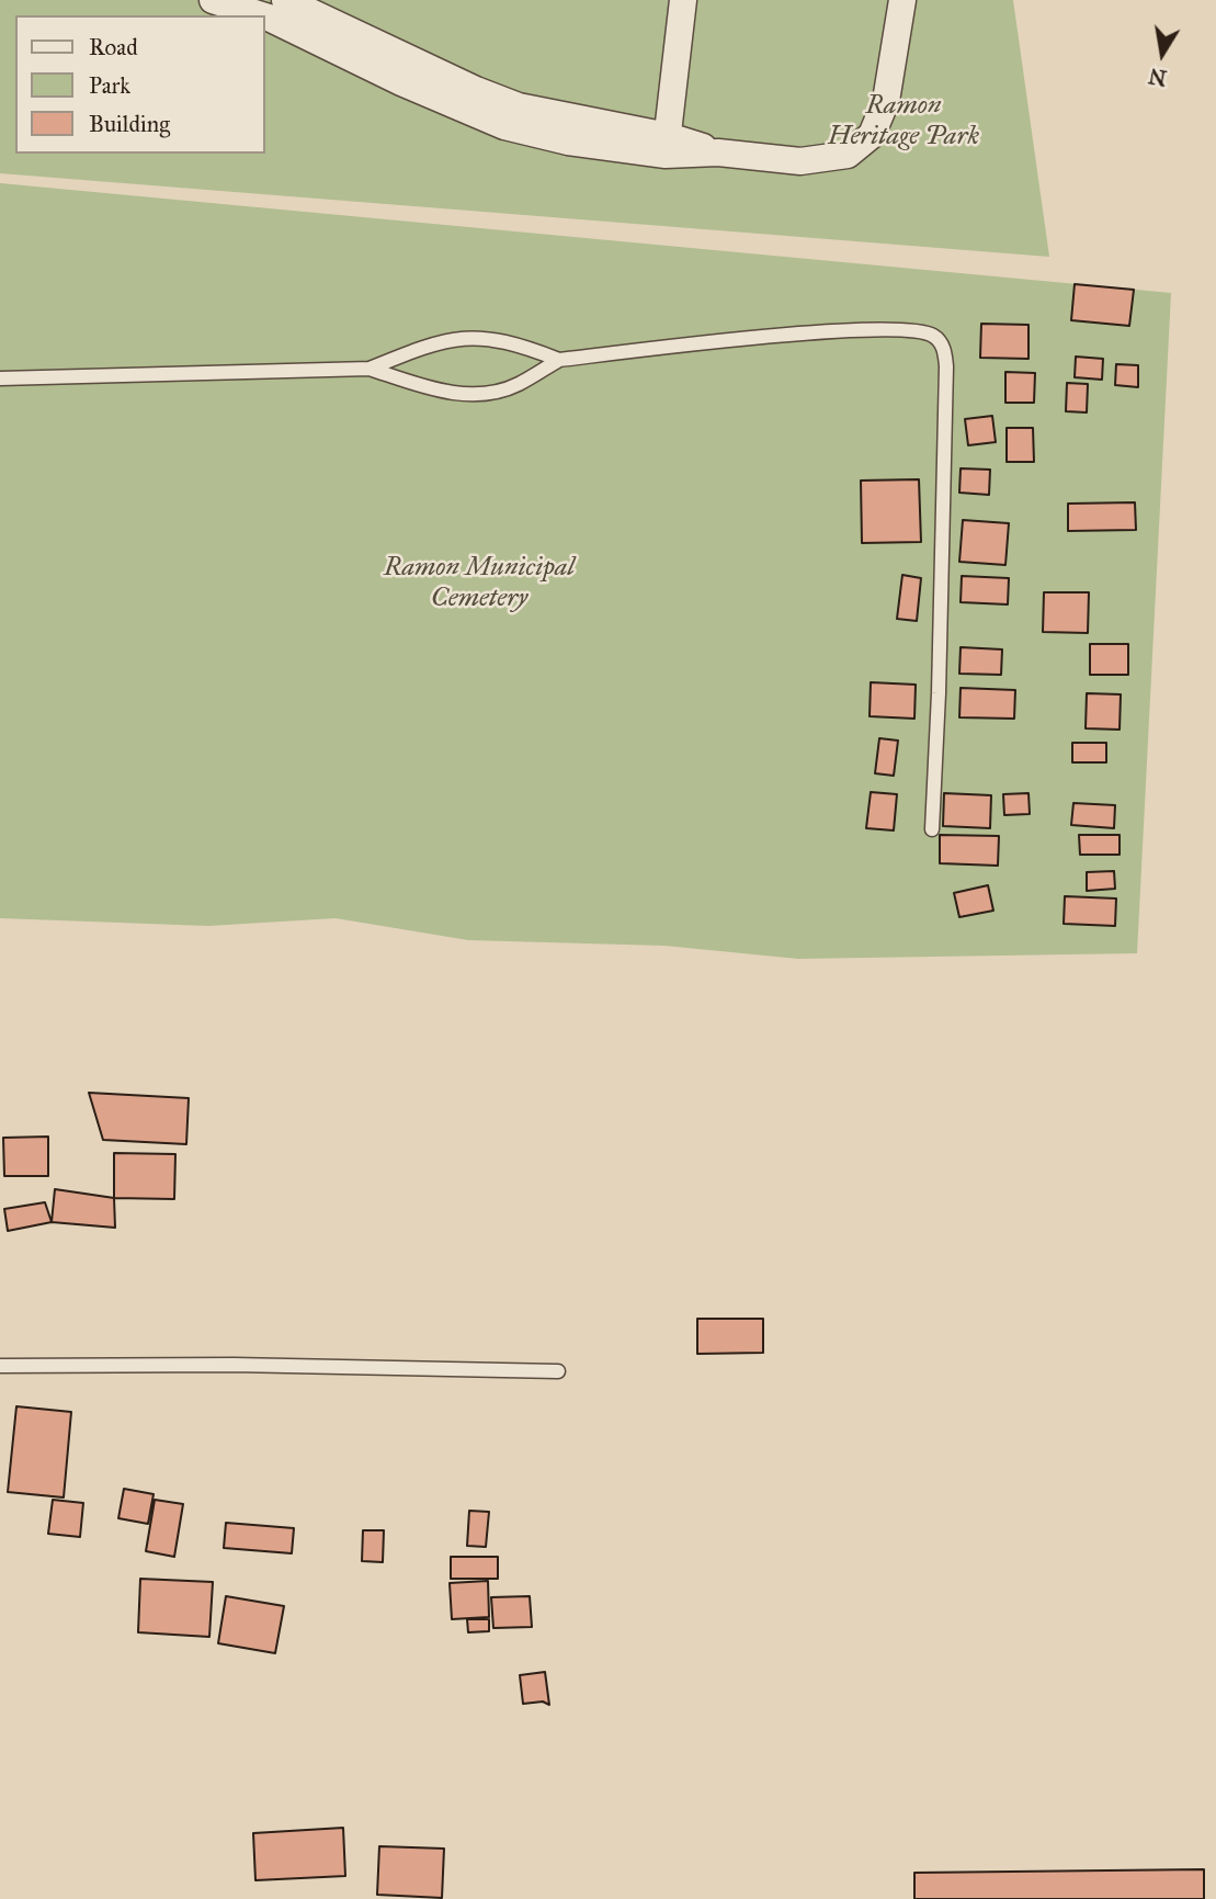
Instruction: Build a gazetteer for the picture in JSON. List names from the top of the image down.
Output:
{
  "parks": ["Ramon Heritage Park", "Ramon Municipal Cemetery"],
  "legend": ["Road", "Park", "Building"],
  "north": "bottom"
}
